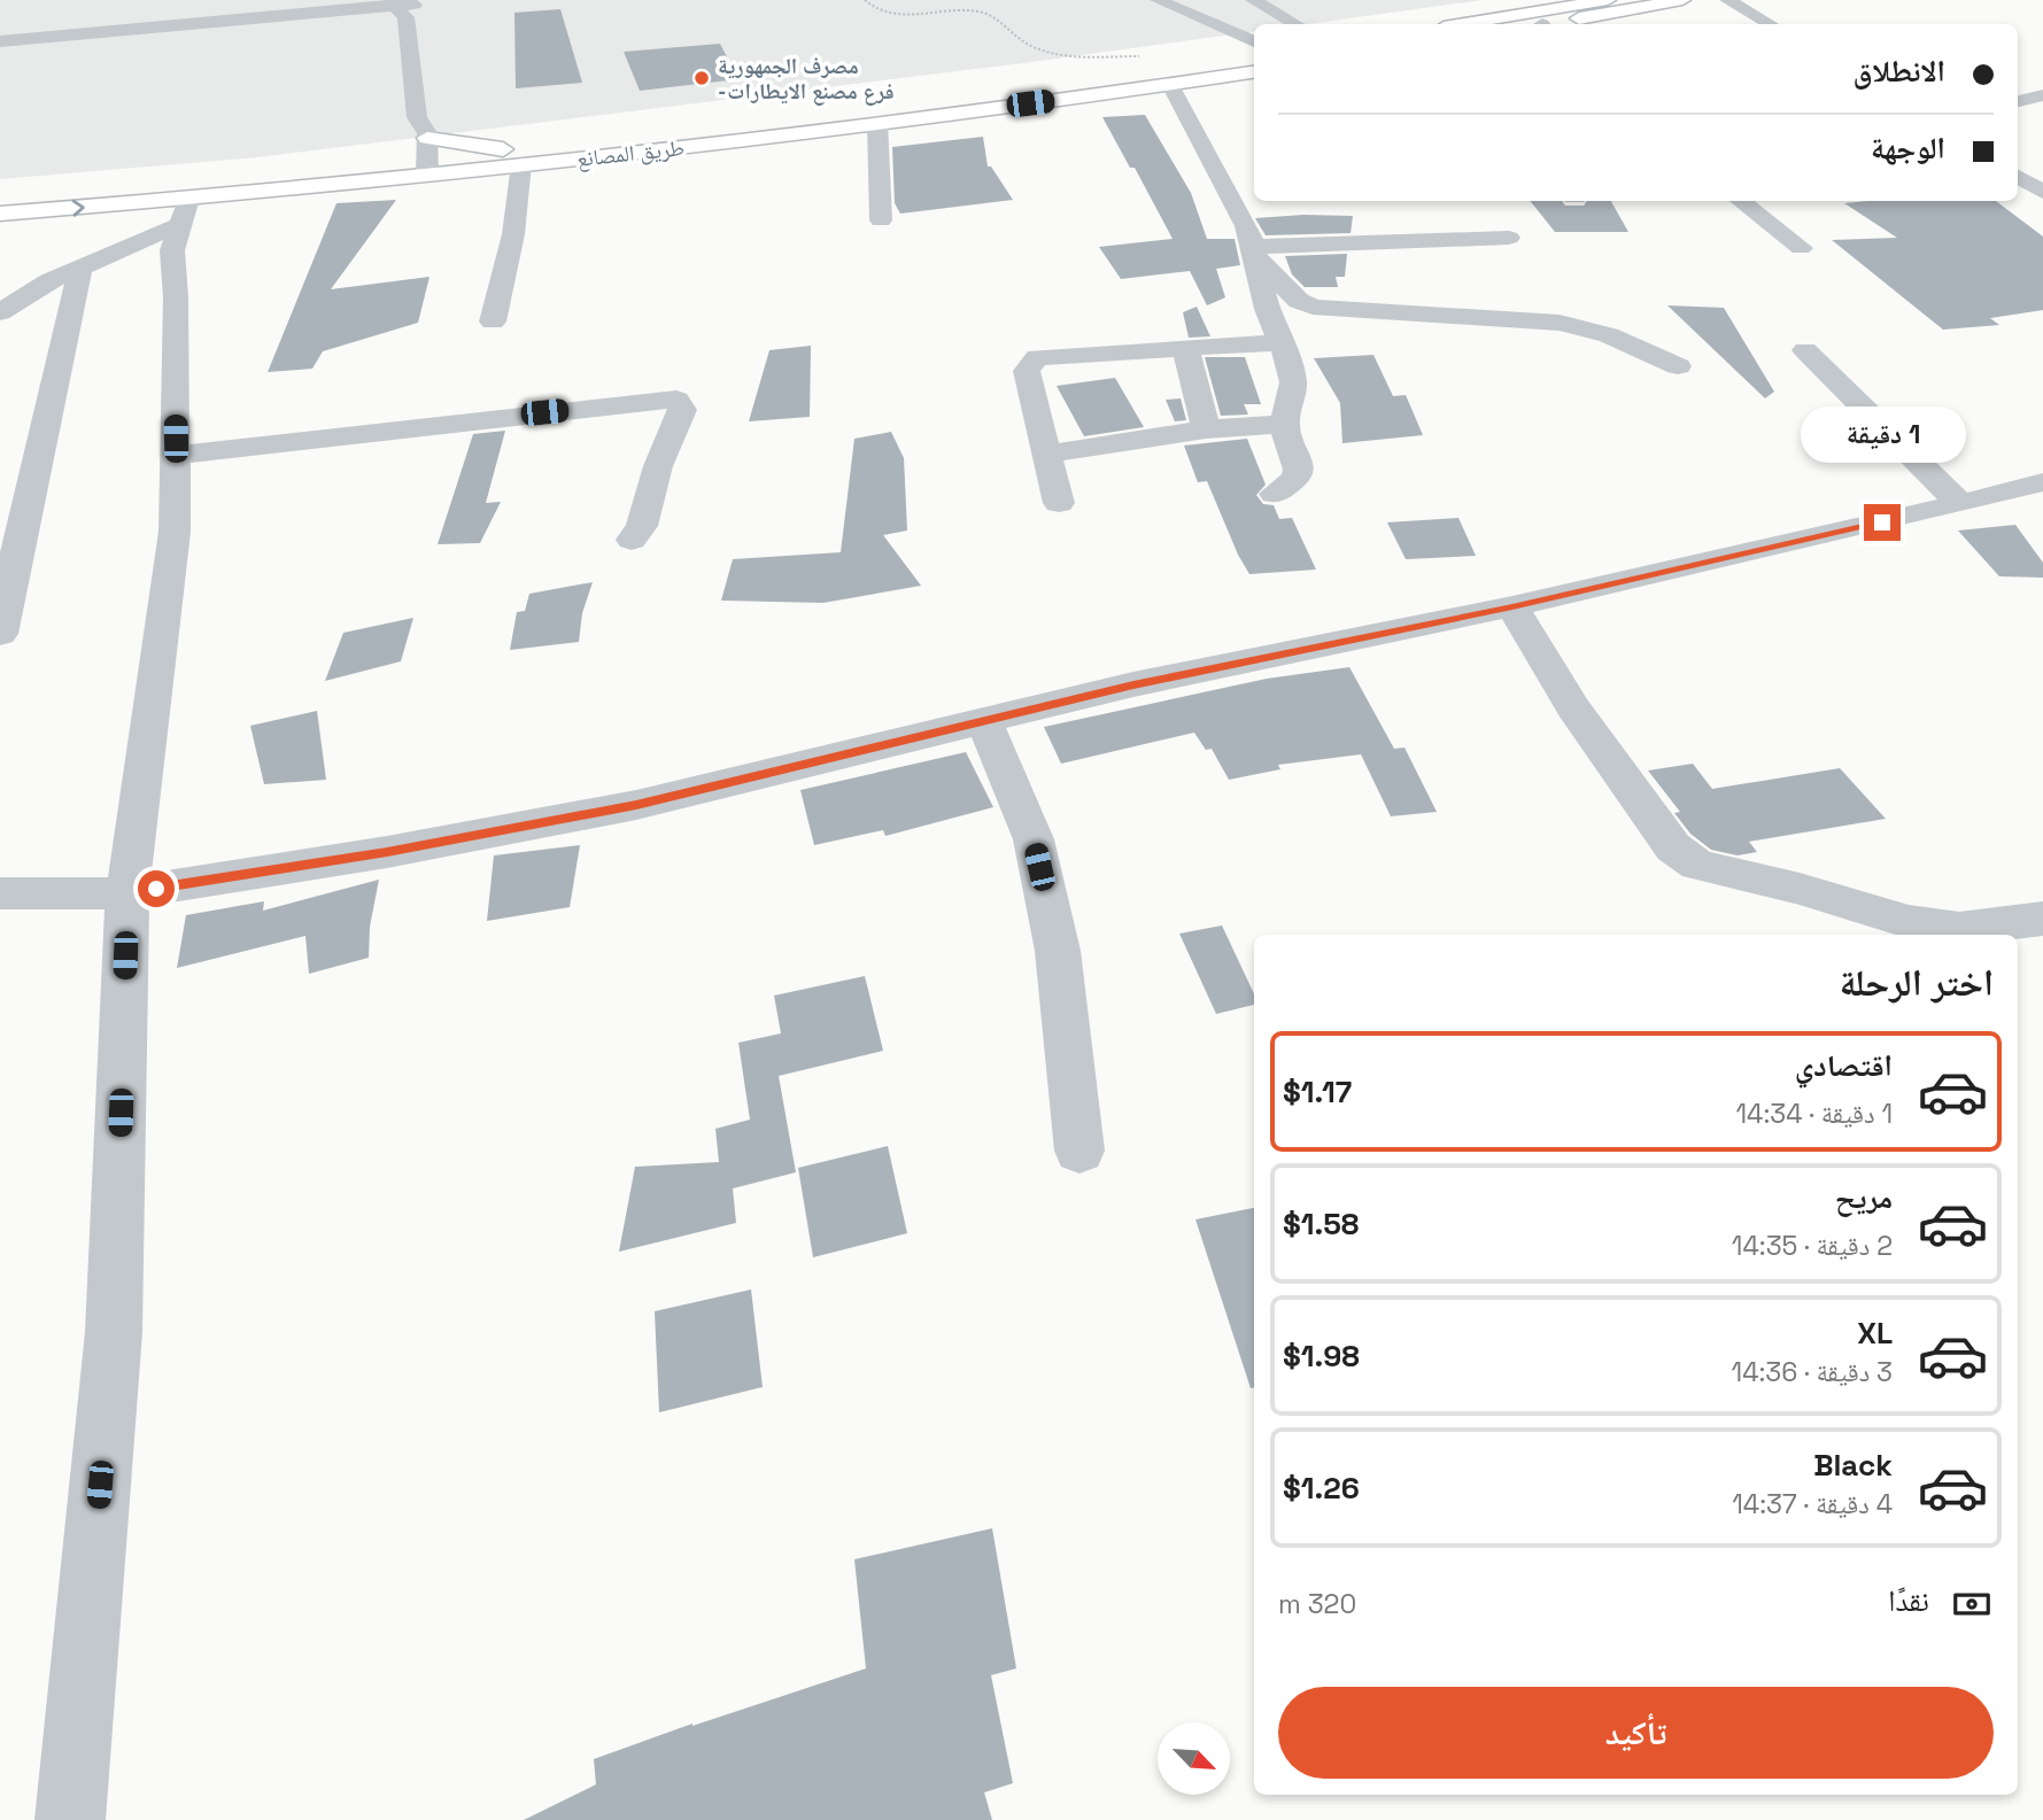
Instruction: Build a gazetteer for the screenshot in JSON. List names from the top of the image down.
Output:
{
  "streets": {
    "main road": ["طريق المصانع"]
  },
  "places": ["مصرف الجمهورية -فرع مصنع الايطارات"],
  "north": "bottom right",
  "page": {
    "banner": ["الانطلاق", "الوجهة"],
    "bubble": "1 دقيقة",
    "heading": "اختر الرحلة",
    "list": [
      {
        "name": "اقتصادي",
        "note": "1 دقيقة · 14:34",
        "value": "$1.17"
      },
      {
        "name": "مريح",
        "note": "2 دقيقة · 14:35",
        "value": "$1.58"
      },
      {
        "name": "XL",
        "note": "3 دقيقة · 14:36",
        "value": "$1.98"
      },
      {
        "name": "Black",
        "note": "4 دقيقة · 14:37",
        "value": "$1.26"
      }
    ],
    "pay": ["نقدًا", "320 m"],
    "buttons": "تأكيد"
  }
}
